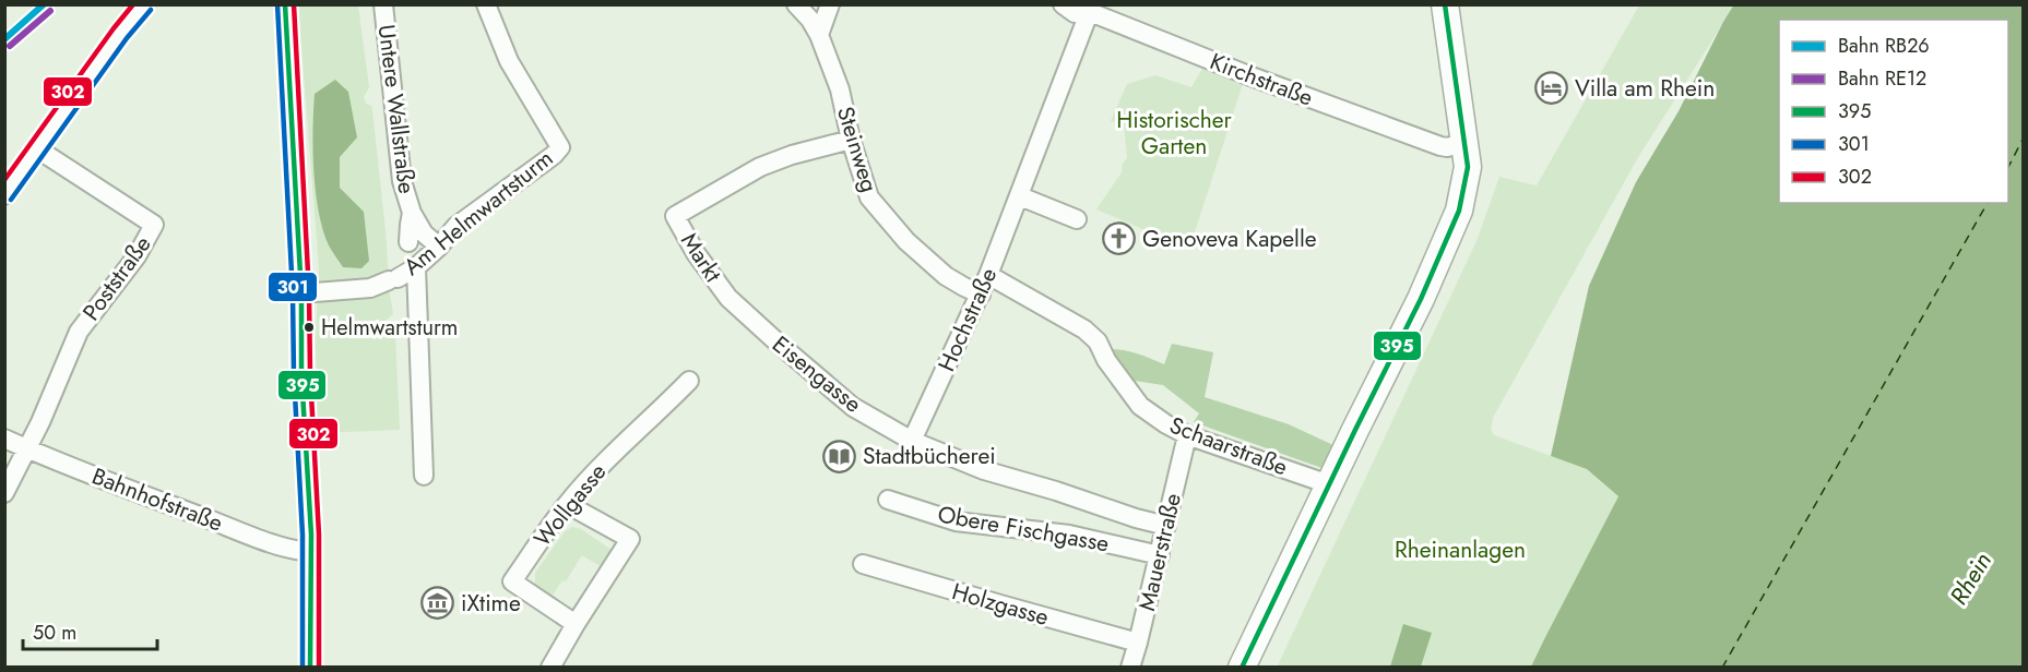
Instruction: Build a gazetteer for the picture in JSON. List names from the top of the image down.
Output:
{
  "streets": {
    "street": [
      "Kirchstraße",
      "Untere Wallstraße",
      "Steinweg",
      "Am Helmwartsturm",
      "Markt",
      "Poststraße",
      "Hochstraße",
      "Eisengasse",
      "Schaarstraße",
      "Bahnhofstraße",
      "Wollgasse",
      "Obere Fischgasse",
      "Mauerstraße",
      "Holzgasse"
    ]
  },
  "crossings": [
    ["Kirchstraße", "Hochstraße"],
    ["Untere Wallstraße", "Am Helmwartsturm"],
    ["Steinweg", "Markt"],
    ["Steinweg", "Hochstraße"],
    ["Markt", "Eisengasse"],
    ["Poststraße", "Bahnhofstraße"],
    ["Hochstraße", "Eisengasse"],
    ["Hochstraße", "Schaarstraße"],
    ["Eisengasse", "Mauerstraße"],
    ["Schaarstraße", "Mauerstraße"],
    ["Obere Fischgasse", "Mauerstraße"],
    ["Mauerstraße", "Holzgasse"]
  ],
  "water": ["Rhein"],
  "parks": ["Historischer Garten", "Rheinanlagen"],
  "places": {
    "hotel": ["Villa am Rhein"],
    "church": ["Genoveva Kapelle"],
    "other": ["Helmwartsturm"],
    "library": ["Stadtbücherei"],
    "museum": ["iXtime"]
  },
  "lines": [
    "rail line RB26",
    "transit line 395",
    "transit line 301",
    "transit line 302",
    "rail line RE12"
  ],
  "legend": [
    "Bahn RB26",
    "Bahn RE12",
    "395",
    "301",
    "302"
  ],
  "scale_bar": "50 m"
}
